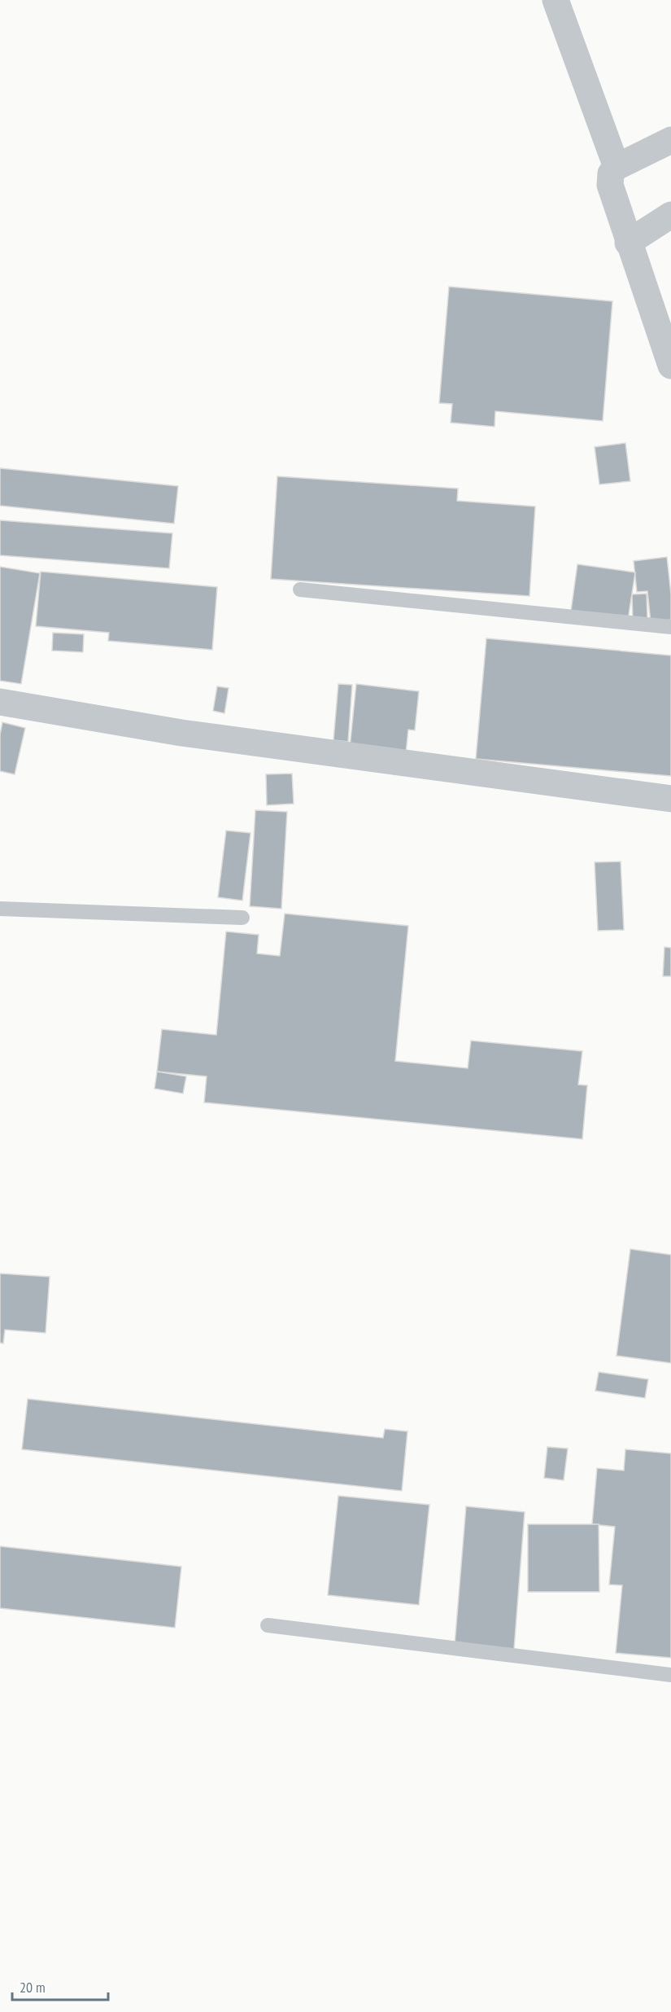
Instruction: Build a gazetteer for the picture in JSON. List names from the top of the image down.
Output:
{
  "scale_bar": "20 m"
}
